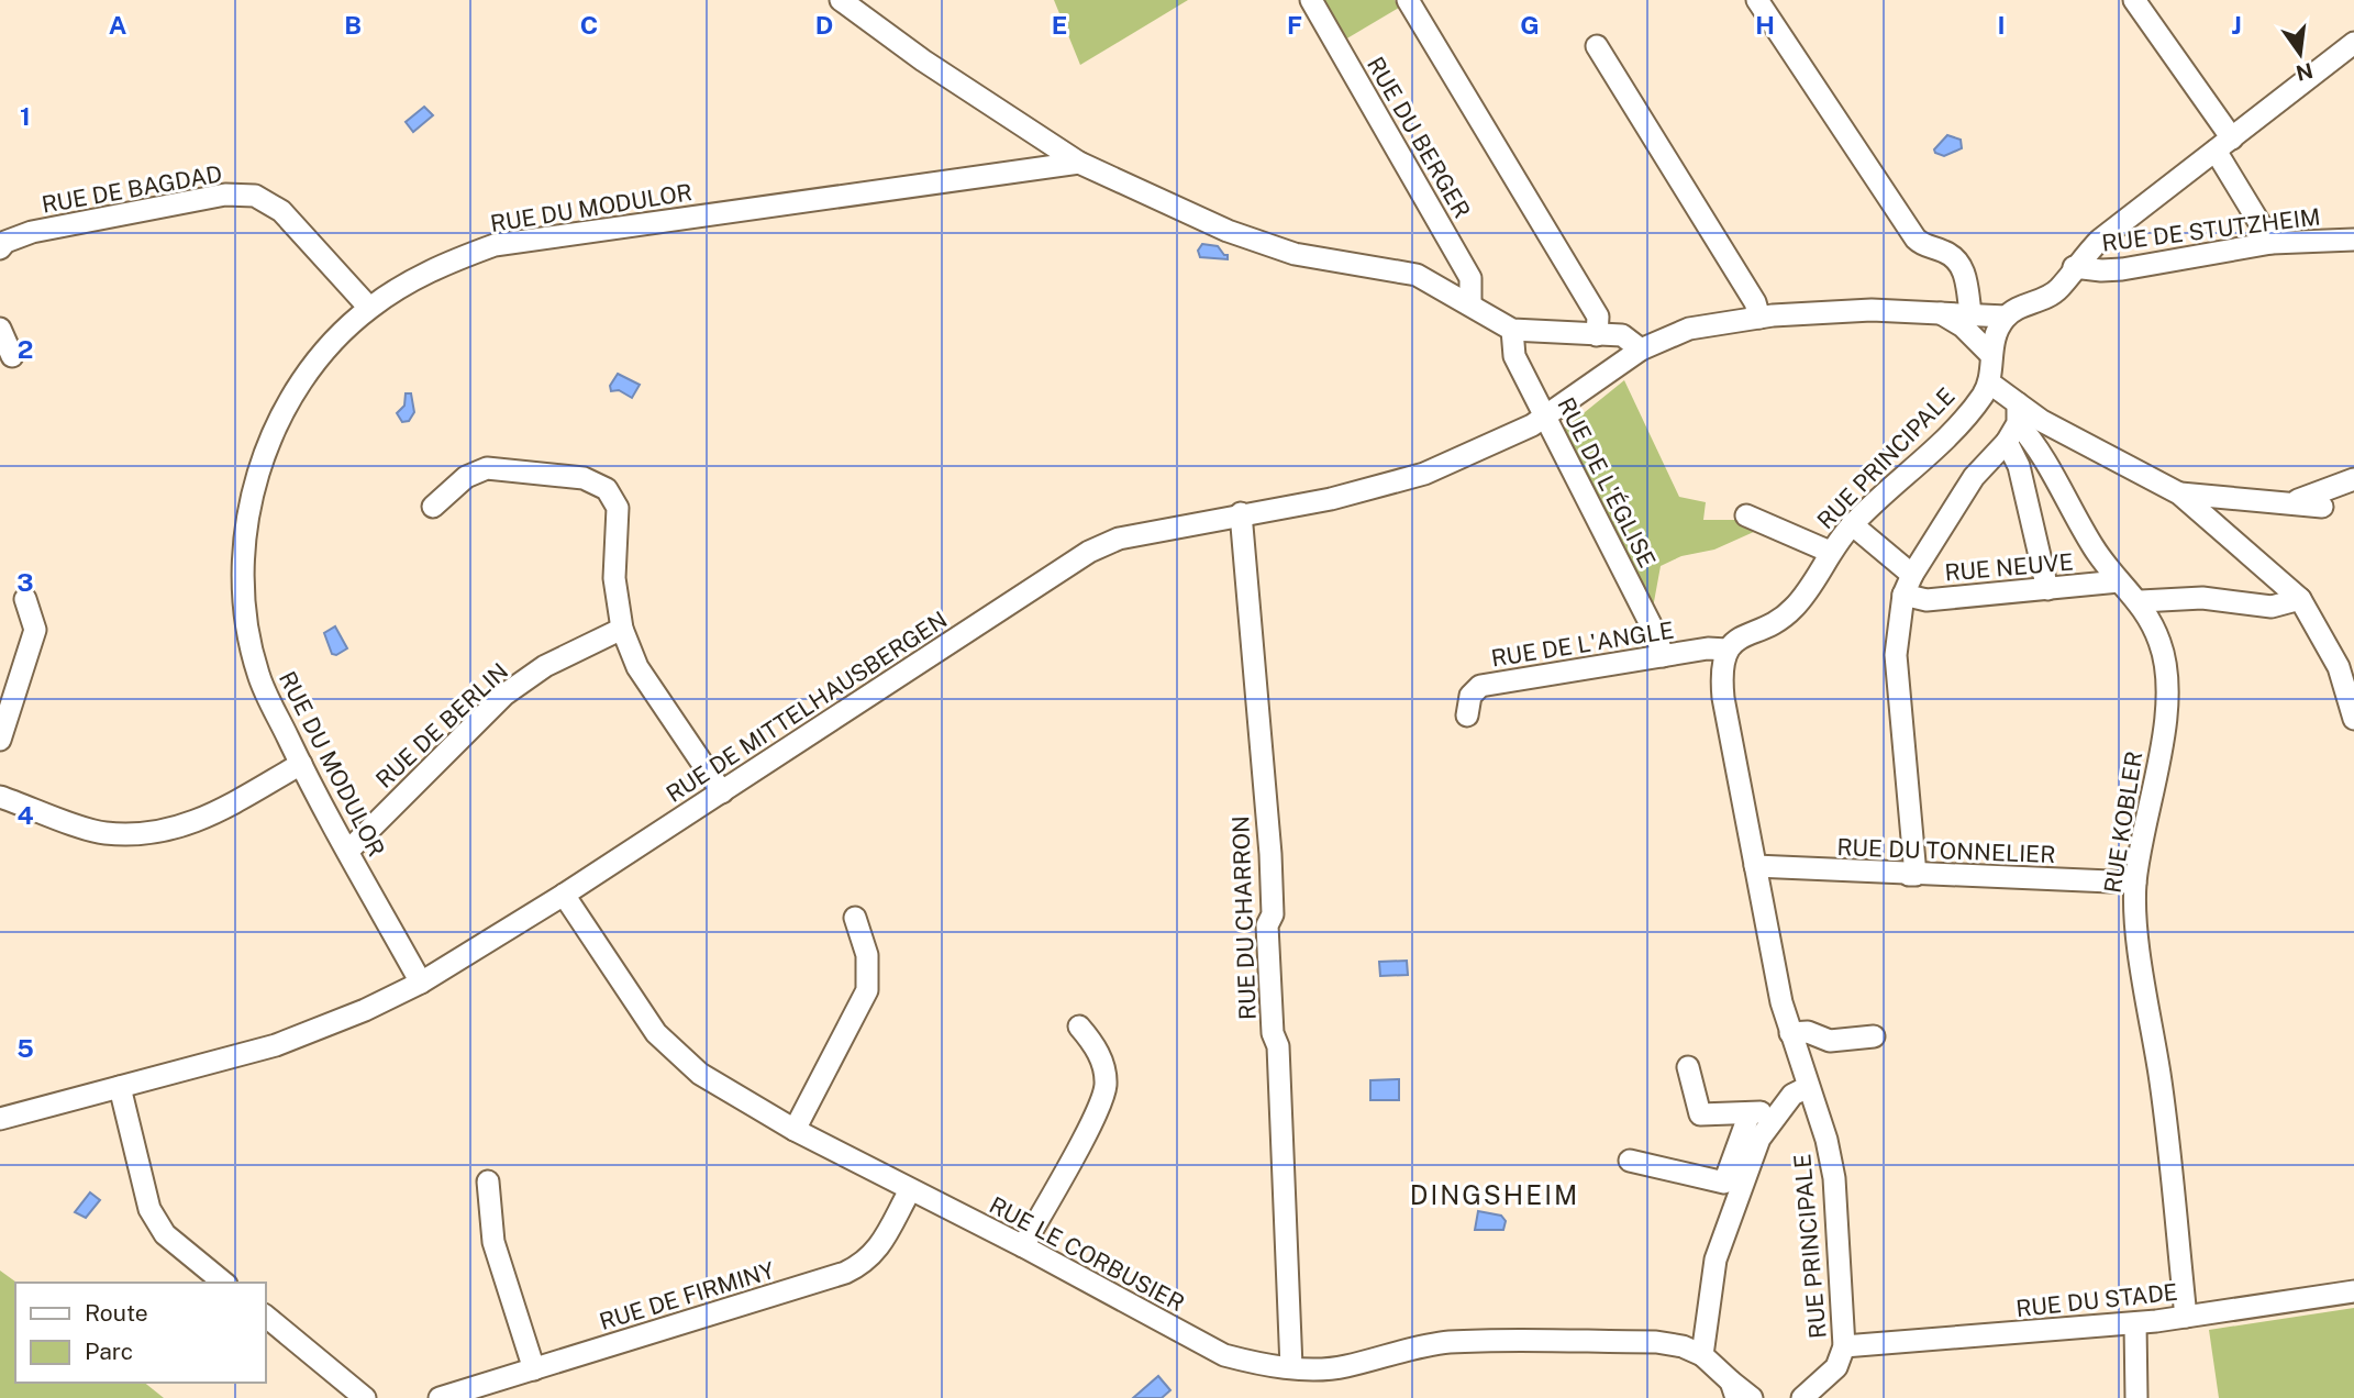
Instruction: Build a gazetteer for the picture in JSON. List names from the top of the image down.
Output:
{
  "streets": {
    "street": [
      "RUE DU BERGER",
      "RUE DE BAGDAD",
      "RUE DU MODULOR",
      "RUE DE STUTZHEIM",
      "RUE PRINCIPALE",
      "RUE DE L'ÉGLISE",
      "RUE NEUVE",
      "RUE DE L'ANGLE",
      "RUE DE MITTELHAUSBERGEN",
      "RUE DE BERLIN",
      "RUE KOBLER",
      "RUE DU TONNELIER",
      "RUE DU CHARRON",
      "RUE LE CORBUSIER",
      "RUE DE FIRMINY",
      "RUE DU STADE"
    ]
  },
  "crossings": [
    ["RUE DE BAGDAD", "RUE DU MODULOR"],
    ["RUE DU MODULOR", "RUE DE MITTELHAUSBERGEN"],
    ["RUE DU MODULOR", "RUE DE BERLIN"],
    ["RUE PRINCIPALE", "RUE DE L'ANGLE"],
    ["RUE PRINCIPALE", "RUE DE MITTELHAUSBERGEN"],
    ["RUE PRINCIPALE", "RUE DU TONNELIER"],
    ["RUE PRINCIPALE", "RUE DU STADE"],
    ["RUE DE L'ÉGLISE", "RUE DE L'ANGLE"],
    ["RUE DE L'ÉGLISE", "RUE DE MITTELHAUSBERGEN"],
    ["RUE NEUVE", "RUE KOBLER"],
    ["RUE DE MITTELHAUSBERGEN", "RUE DU CHARRON"],
    ["RUE DE MITTELHAUSBERGEN", "RUE LE CORBUSIER"],
    ["RUE KOBLER", "RUE DU TONNELIER"],
    ["RUE KOBLER", "RUE DU STADE"],
    ["RUE DU CHARRON", "RUE LE CORBUSIER"],
    ["RUE LE CORBUSIER", "RUE DE FIRMINY"]
  ],
  "districts": ["DINGSHEIM"],
  "legend": ["Route", "Parc"],
  "north": "bottom",
  "grid": {
    "columns": [
      "A",
      "B",
      "C",
      "D",
      "E",
      "F",
      "G",
      "H",
      "I",
      "J"
    ],
    "rows": [
      "1",
      "2",
      "3",
      "4",
      "5"
    ]
  }
}
